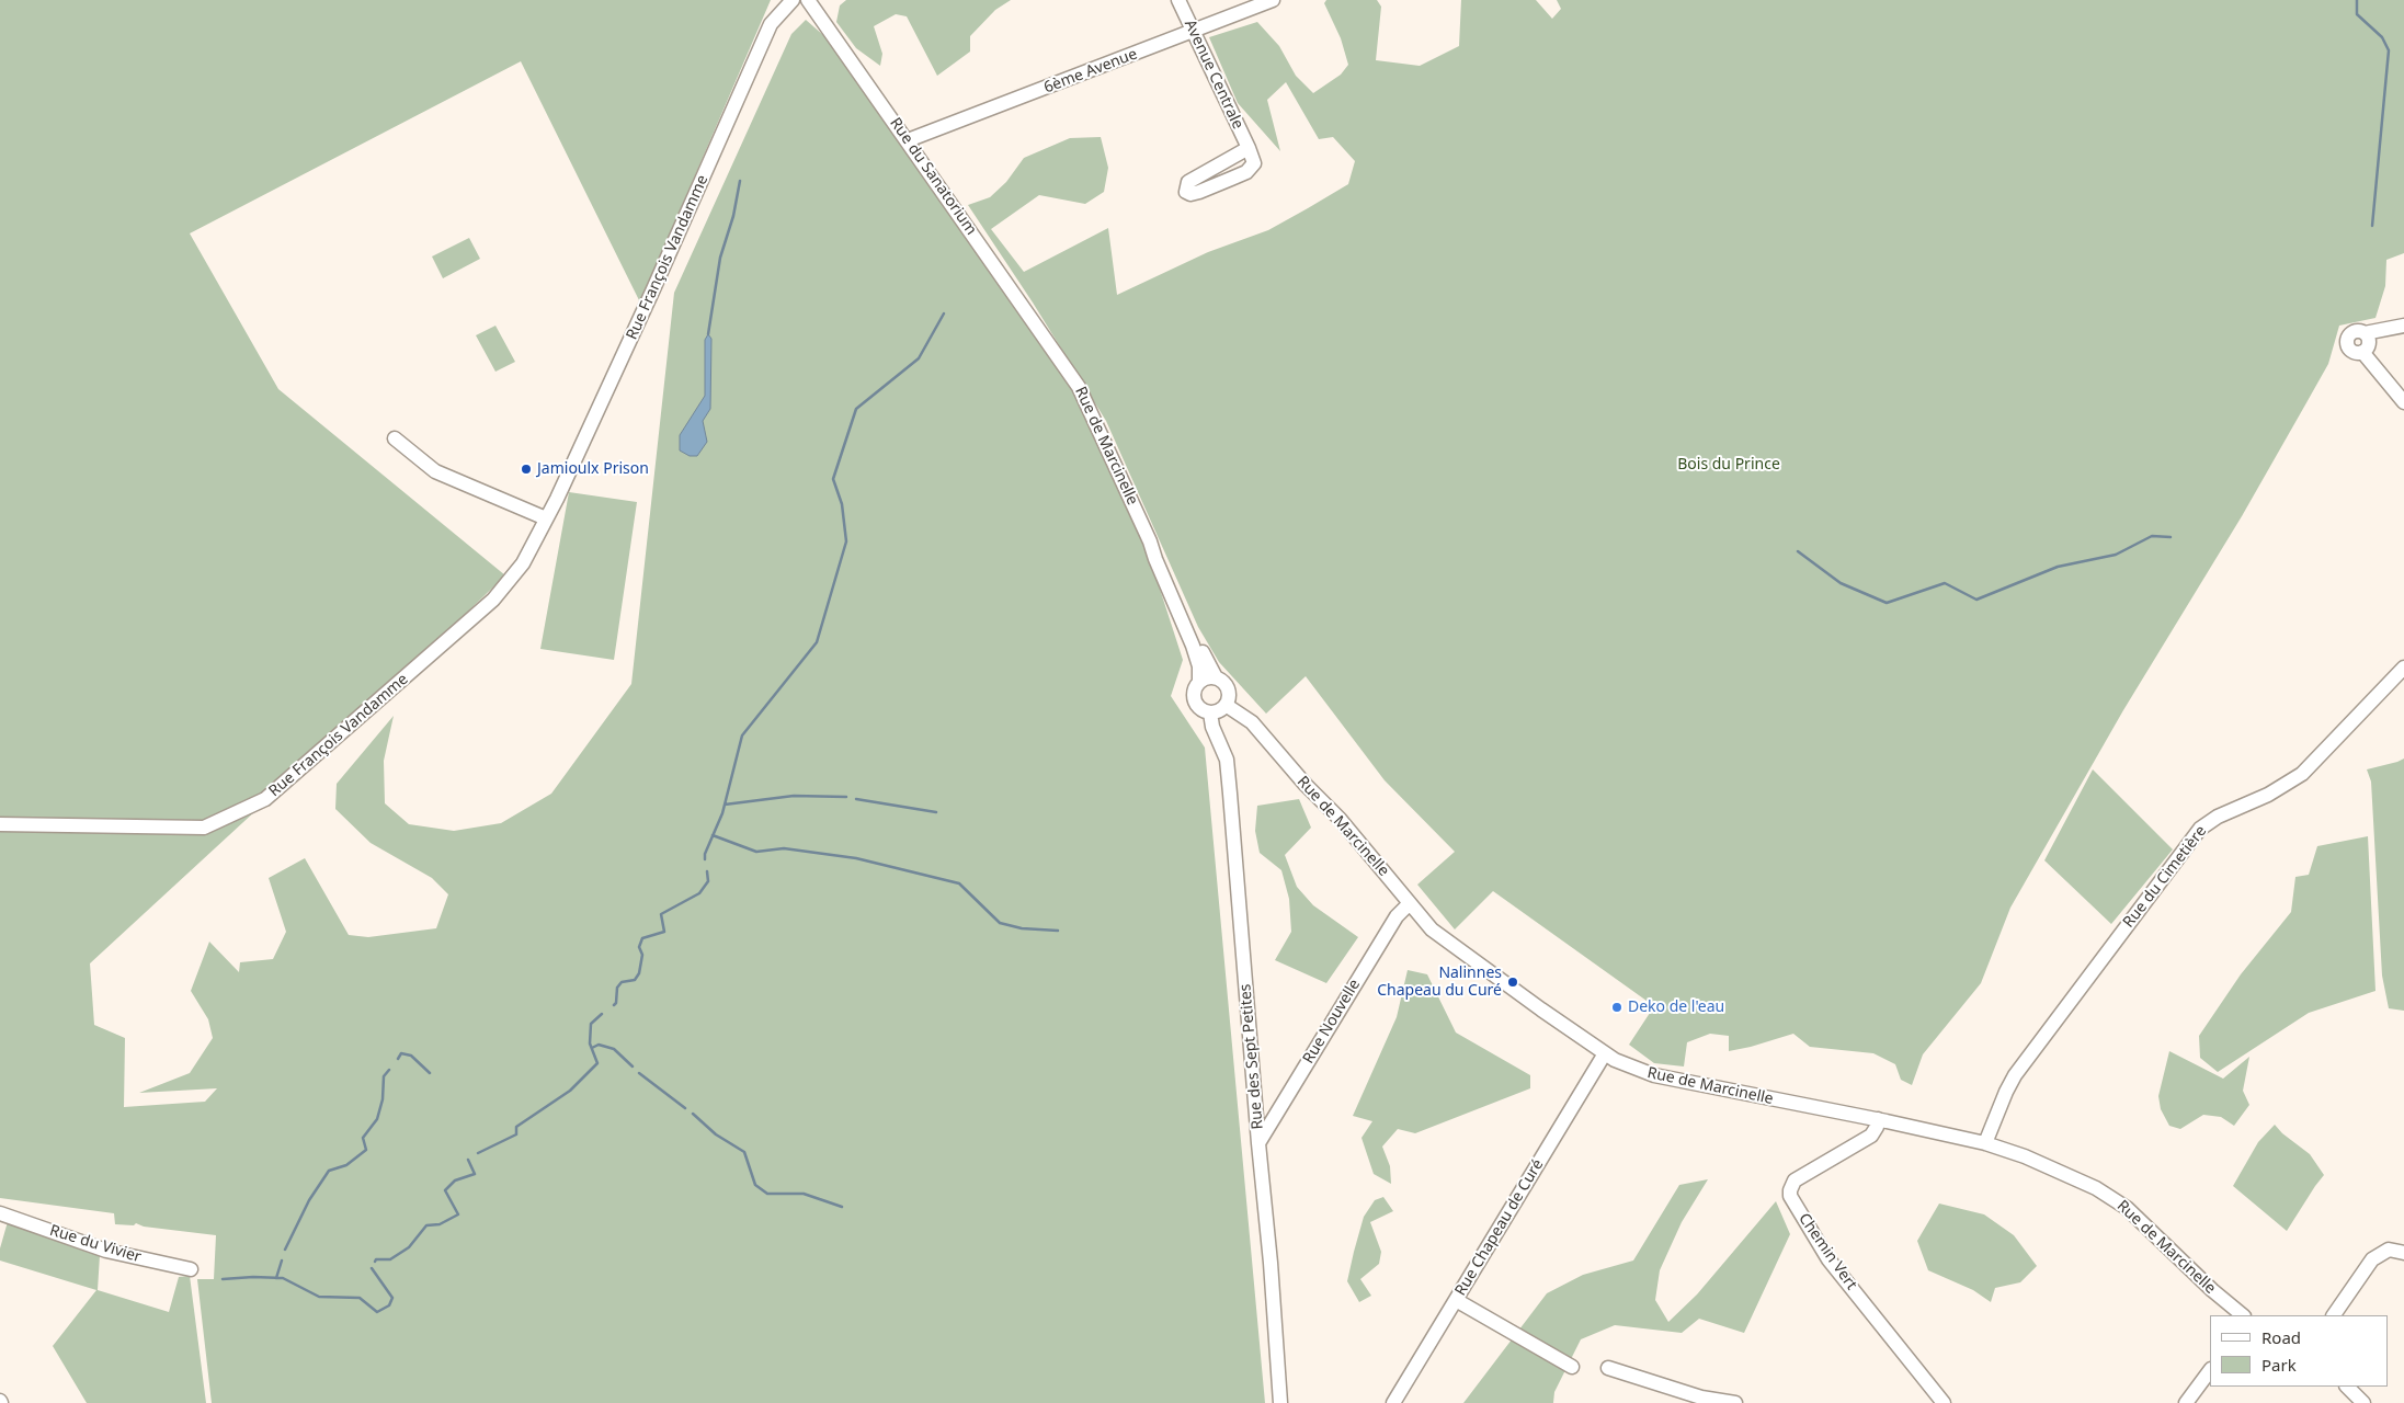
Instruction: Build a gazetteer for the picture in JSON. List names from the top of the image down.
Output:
{
  "streets": {
    "street": [
      "6ème Avenue",
      "Avenue Centrale",
      "Rue du Sanatorium",
      "Rue François Vandamme",
      "Rue de Marcinelle",
      "Rue du Cimetière",
      "Rue Nouvelle",
      "Rue des Sept Petites",
      "Rue Chapeau de Curé",
      "Rue du Vivier",
      "Chemin Vert"
    ]
  },
  "crossings": [
    ["6ème Avenue", "Avenue Centrale"],
    ["6ème Avenue", "Rue du Sanatorium"],
    ["Rue du Sanatorium", "Rue de Marcinelle"],
    ["Rue de Marcinelle", "Rue du Cimetière"],
    ["Rue de Marcinelle", "Rue Nouvelle"],
    ["Rue de Marcinelle", "Rue des Sept Petites"],
    ["Rue de Marcinelle", "Rue Chapeau de Curé"],
    ["Rue de Marcinelle", "Chemin Vert"],
    ["Rue Nouvelle", "Rue des Sept Petites"]
  ],
  "parks": ["Bois du Prince"],
  "places": ["Jamioulx Prison", "Nalinnes Chapeau du Curé", "Deko de l'eau"],
  "legend": ["Road", "Park"]
}
